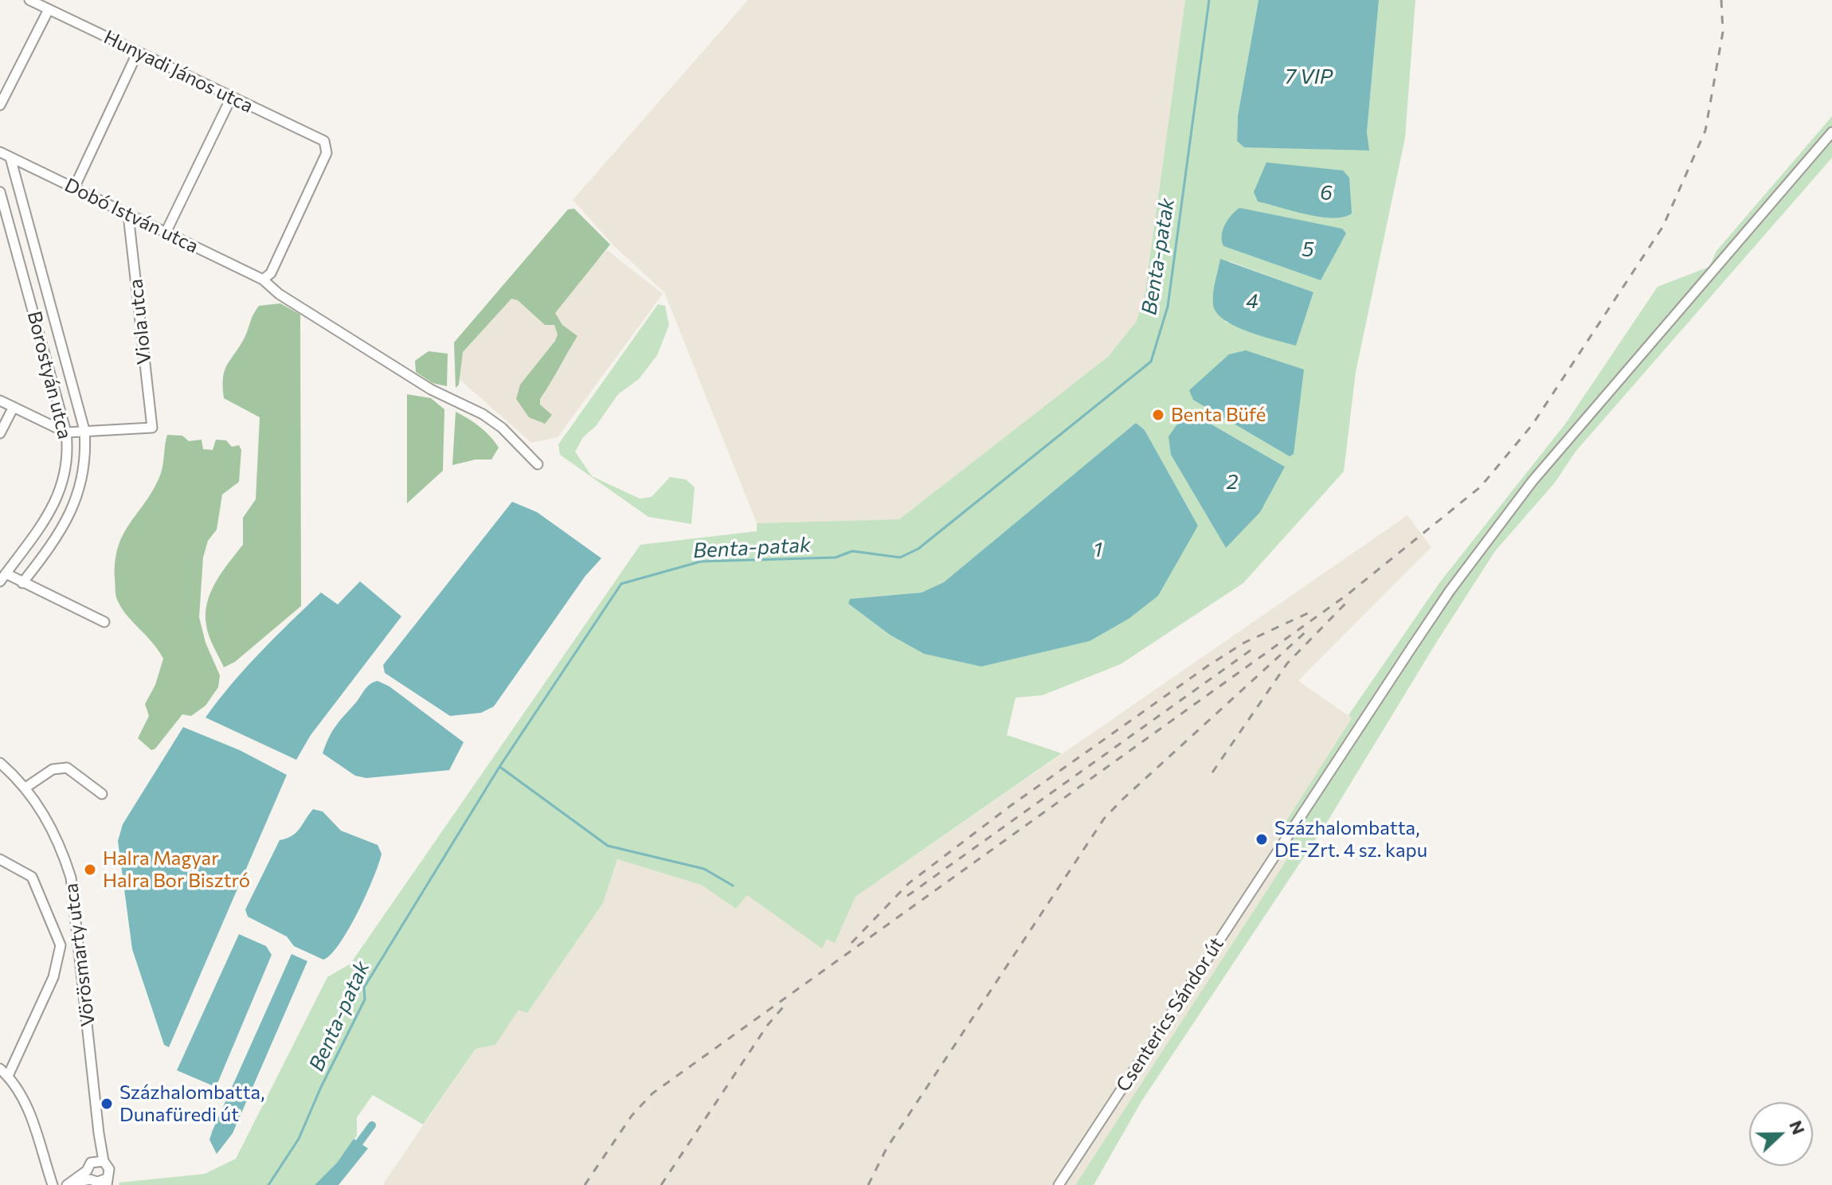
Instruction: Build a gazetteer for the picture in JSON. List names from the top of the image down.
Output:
{
  "streets": {
    "street": [
      "Hunyadi János utca",
      "Dobó István utca",
      "Viola utca",
      "Borostyán utca",
      "Vörösmarty utca",
      "Csenterics Sándor út"
    ]
  },
  "crossings": [
    ["Hunyadi János utca", "Dobó István utca"],
    ["Dobó István utca", "Viola utca"]
  ],
  "water": [
    "7 VIP",
    "6",
    "5",
    "Benta-patak",
    "4",
    "2",
    "1"
  ],
  "places": [
    "Benta Büfé",
    "Százhalombatta, DE-Zrt. 4 sz. kapu",
    "Halra Magyar Halra Bor Bisztró",
    "Százhalombatta, Dunafüredi út"
  ],
  "north": "right"
}
